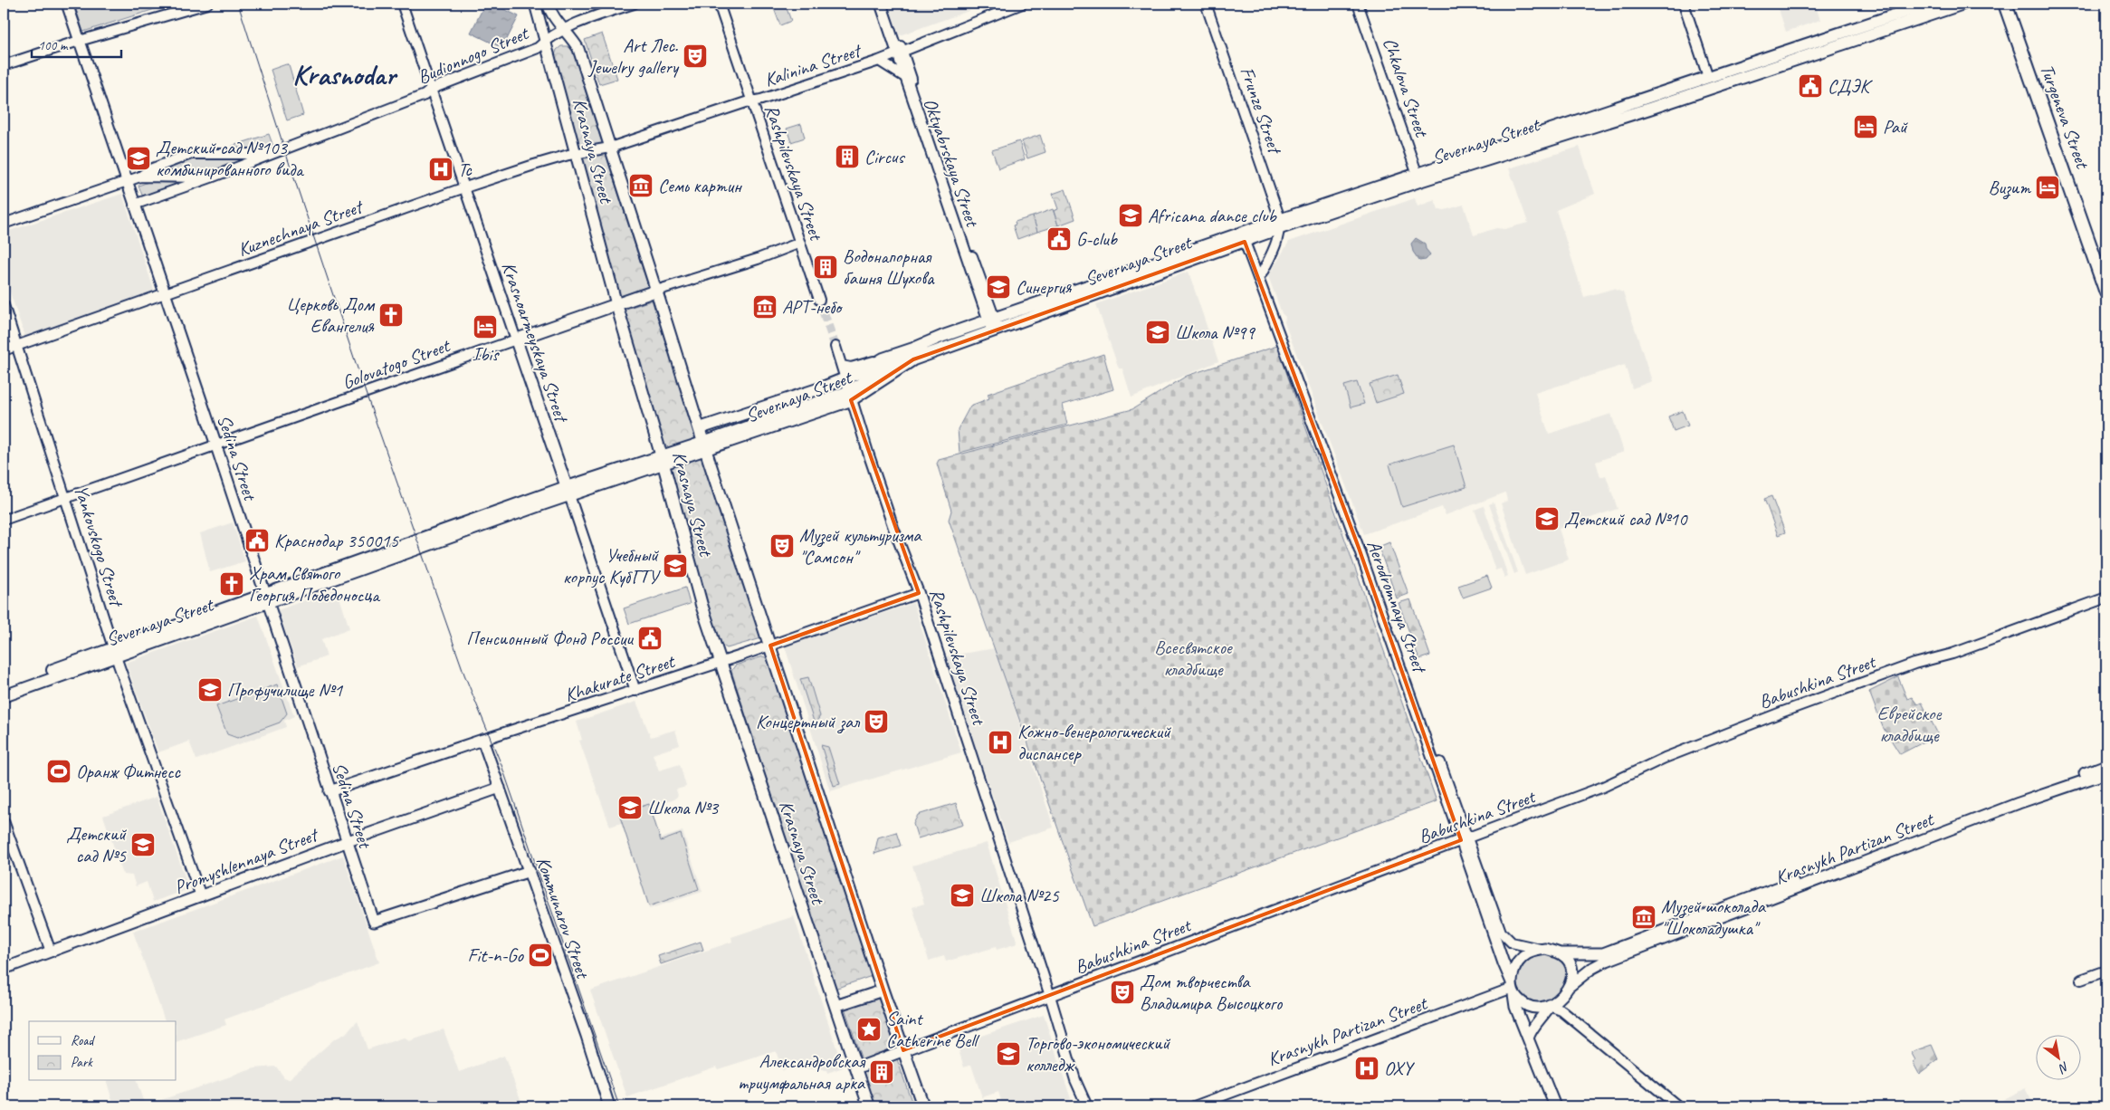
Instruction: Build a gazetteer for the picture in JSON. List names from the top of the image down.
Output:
{
  "streets": {
    "highway": ["Turgeneva Street"],
    "main road": [
      "Severnaya Street",
      "Krasnaya Street",
      "Oktyabrskaya Street",
      "Krasnoarmeyskaya Street",
      "Golovatogo Street",
      "Sedina Street",
      "Aerodromnaya Street",
      "Khakurate Street",
      "Babushkina Street",
      "Krasnykh Partizan Street",
      "Promyshlennaya Street",
      "Kommunarov Street"
    ],
    "street": [
      "Budionnogo Street",
      "Kalinina Street",
      "Chkalova Street",
      "Frunze Street",
      "Rashpilevskaya Street",
      "Kuznechnaya Street",
      "Yankovskogo Street"
    ]
  },
  "crossings": [
    ["Budionnogo Street", "Krasnaya Street"],
    ["Budionnogo Street", "Krasnoarmeyskaya Street"],
    ["Budionnogo Street", "Sedina Street"],
    ["Kalinina Street", "Krasnaya Street"],
    ["Kalinina Street", "Oktyabrskaya Street"],
    ["Kalinina Street", "Rashpilevskaya Street"],
    ["Kalinina Street", "Kuznechnaya Street"],
    ["Chkalova Street", "Severnaya Street"],
    ["Frunze Street", "Severnaya Street"],
    ["Severnaya Street", "Krasnaya Street"],
    ["Severnaya Street", "Oktyabrskaya Street"],
    ["Severnaya Street", "Rashpilevskaya Street"],
    ["Severnaya Street", "Krasnoarmeyskaya Street"],
    ["Severnaya Street", "Sedina Street"],
    ["Severnaya Street", "Yankovskogo Street"],
    ["Severnaya Street", "Aerodromnaya Street"],
    ["Krasnaya Street", "Kuznechnaya Street"],
    ["Krasnaya Street", "Golovatogo Street"],
    ["Krasnaya Street", "Khakurate Street"],
    ["Krasnaya Street", "Babushkina Street"],
    ["Rashpilevskaya Street", "Golovatogo Street"],
    ["Rashpilevskaya Street", "Khakurate Street"],
    ["Rashpilevskaya Street", "Babushkina Street"],
    ["Kuznechnaya Street", "Krasnoarmeyskaya Street"],
    ["Kuznechnaya Street", "Sedina Street"],
    ["Kuznechnaya Street", "Yankovskogo Street"],
    ["Krasnoarmeyskaya Street", "Golovatogo Street"],
    ["Krasnoarmeyskaya Street", "Khakurate Street"],
    ["Golovatogo Street", "Sedina Street"],
    ["Golovatogo Street", "Yankovskogo Street"],
    ["Sedina Street", "Khakurate Street"],
    ["Sedina Street", "Promyshlennaya Street"],
    ["Sedina Street", "Kommunarov Street"],
    ["Yankovskogo Street", "Promyshlennaya Street"],
    ["Aerodromnaya Street", "Babushkina Street"],
    ["Aerodromnaya Street", "Krasnykh Partizan Street"],
    ["Khakurate Street", "Kommunarov Street"],
    ["Promyshlennaya Street", "Kommunarov Street"]
  ],
  "districts": ["Krasnodar"],
  "parks": ["Всесвятское кладбище", "Еврейское кладбище"],
  "places": {
    "theatre": [
      "Art Лес. Jewelry gallery",
      "Музей культуризма \"Самсон\"",
      "Концертный зал",
      "Дом творчества Владимира Высоцкого"
    ],
    "public building": [
      "СДЭК",
      "G-club",
      "Краснодар 350015",
      "Пенсионный Фонд России"
    ],
    "hotel": ["Рай", "Визит", "Ibis"],
    "building": ["Circus", "Водонапорная башня Шухова", "Александровская триумфальная арка"],
    "school or university": [
      "Детский сад №103 комбинированного вида",
      "Africana dance club",
      "Синергия",
      "Школа №99",
      "Детский сад №10",
      "Учебный корпус КубГТУ",
      "Профучилище №1",
      "Школа №3",
      "Детский сад №5",
      "Школа №25",
      "Торгово-экономический колледж"
    ],
    "hospital": ["Тс", "Кожно-венерологический диспансер", "OXY"],
    "museum": ["Семь картин", "АРТ-небо", "Музей шоколада \"Шоколадушка\""],
    "church": ["Церковь Дом Евангелия", "Храм Святого Георгия Победоносца"],
    "sports": ["Оранж Фитнесс", "Fit-n-Go"],
    "place": ["Saint Catherine Bell"]
  },
  "legend": ["Road", "Park"],
  "scale_bar": "100 m",
  "north": "bottom right"
}
